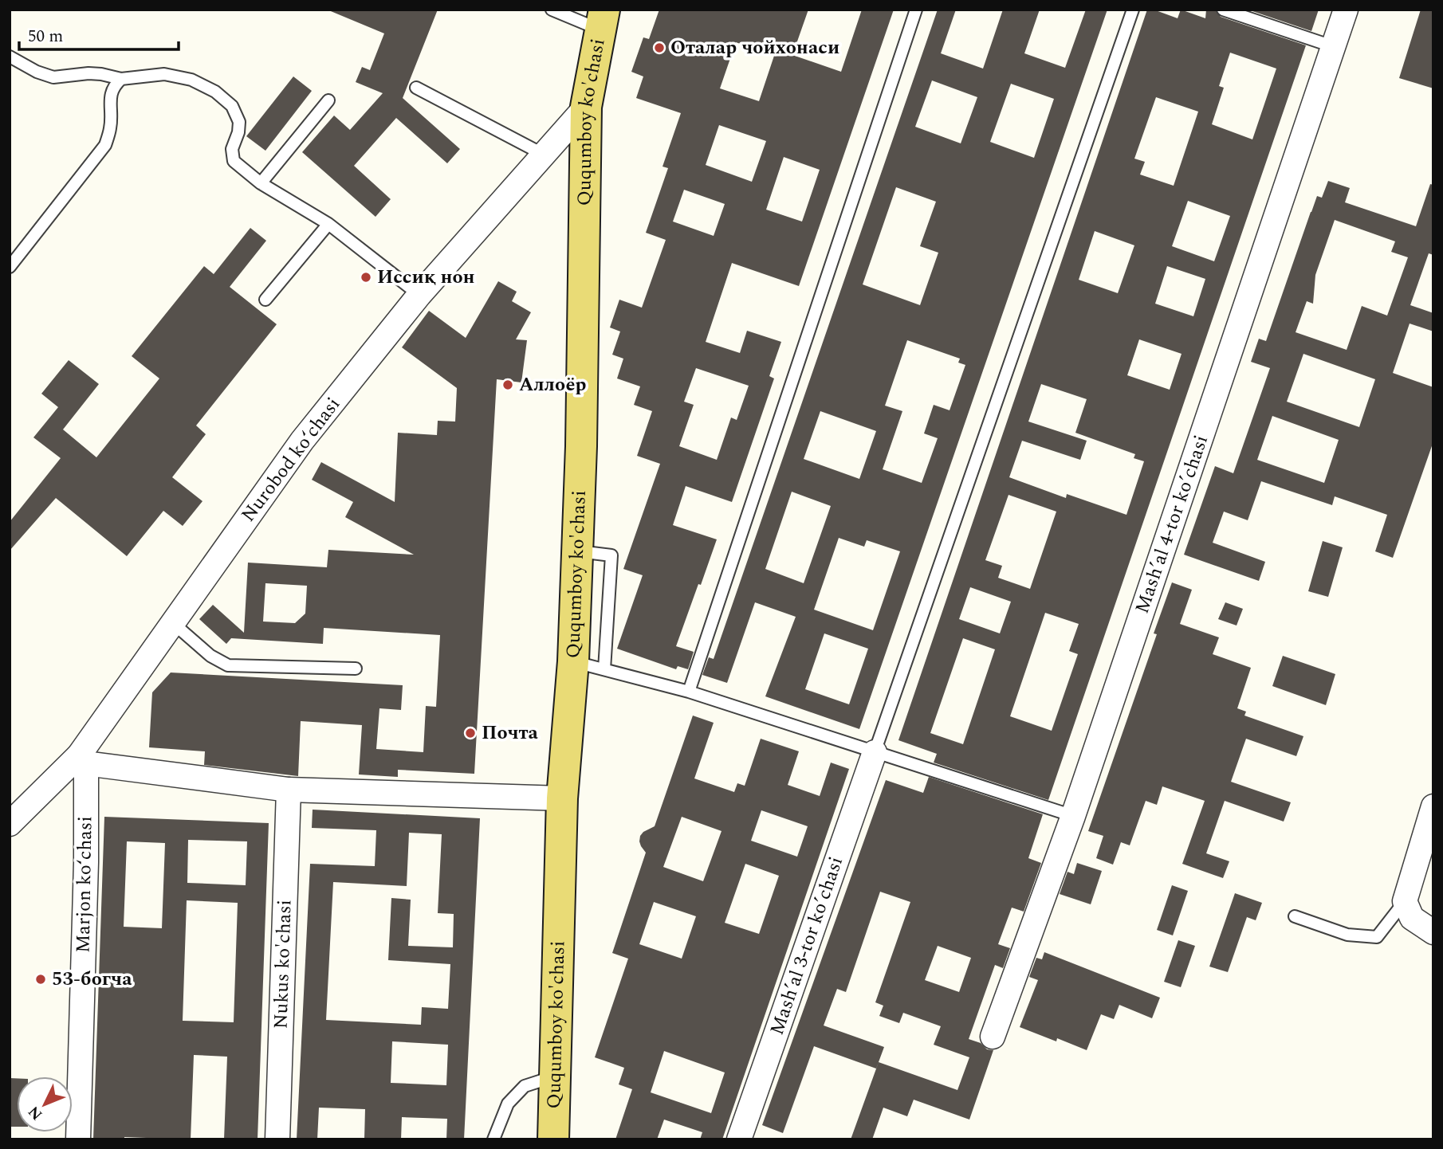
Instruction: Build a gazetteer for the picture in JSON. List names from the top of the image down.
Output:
{
  "streets": {
    "main road": ["Ququmboy ko'chasi"],
    "street": [
      "Nurobod koʻchasi",
      "Mashʼal 4-tor koʼchasi",
      "Marjon koʻchasi",
      "Mashʼal 3-tor koʼchasi",
      "Nukus ko'chasi"
    ]
  },
  "crossings": [
    ["Ququmboy ko'chasi", "Nurobod koʻchasi"],
    ["Nurobod koʻchasi", "Marjon koʻchasi"]
  ],
  "places": [
    "Оталар чойхонаси",
    "Иссиқ нон",
    "Аллоёр",
    "Почта",
    "53-богча"
  ],
  "scale_bar": "50 m",
  "north": "bottom left"
}
